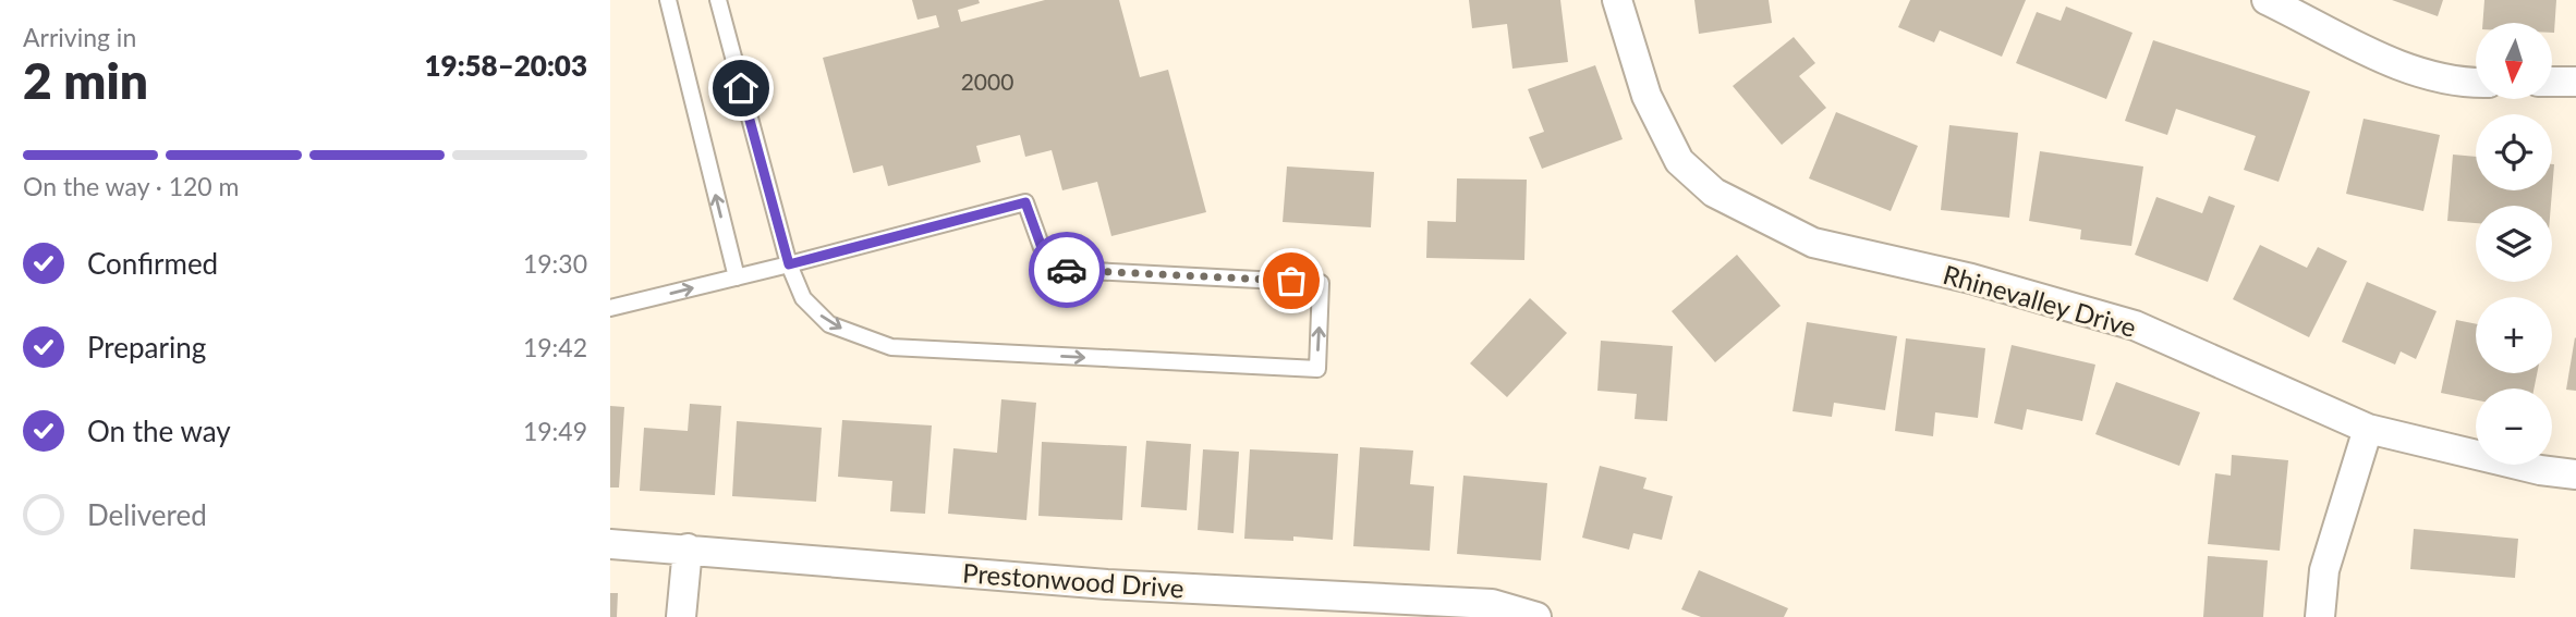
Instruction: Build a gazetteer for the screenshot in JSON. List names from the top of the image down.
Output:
{
  "streets": {
    "street": ["Rhinevalley Drive", "Prestonwood Drive"]
  },
  "house_numbers": ["2000"],
  "north": "bottom",
  "page": {
    "heading": ["2 min", "Arriving in", "19:58–20:03"],
    "map_buttons": ["+", "−"],
    "bar": "On the way · 120 m",
    "list": [
      ["Confirmed", "19:30"],
      ["Preparing", "19:42"],
      ["On the way", "19:49"],
      "Delivered"
    ]
  }
}
